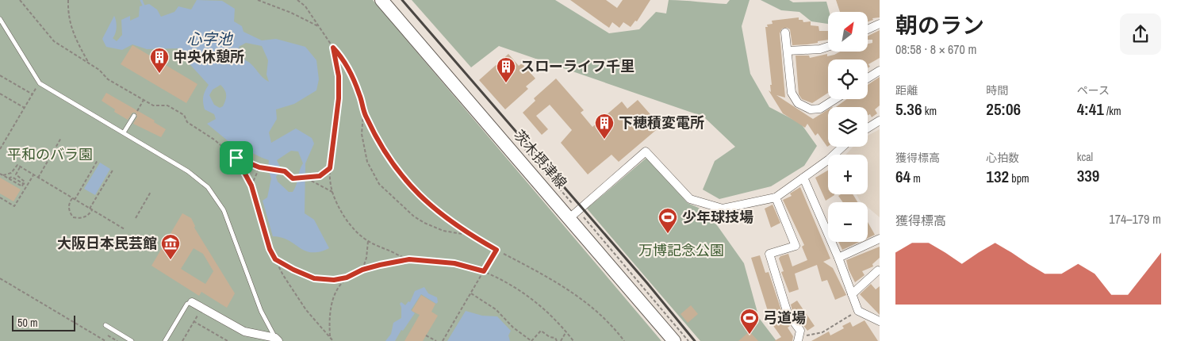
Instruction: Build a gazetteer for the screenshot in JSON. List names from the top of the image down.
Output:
{
  "streets": {
    "main road": ["茨木摂津線"]
  },
  "water": ["心字池"],
  "parks": ["平和のバラ園", "万博記念公園"],
  "places": {
    "building": ["中央休憩所", "スローライフ千里", "下穂積変電所"],
    "sports": ["少年球技場", "弓道場"],
    "museum": ["大阪日本民芸館"]
  },
  "scale_bar": "50 m",
  "north": "top right",
  "page": {
    "heading": ["朝のラン", "08:58 · 8 × 670 m"],
    "map_buttons": ["+", "−"],
    "stats": [
      ["距離", "5.36 km"],
      ["時間", "25:06"],
      ["ペース", "4:41 /km"],
      ["獲得標高", "64 m"],
      ["心拍数", "132 bpm"],
      ["kcal", "339"]
    ],
    "chart": ["獲得標高", "174–179 m"],
    "scale": "50 m"
  }
}
